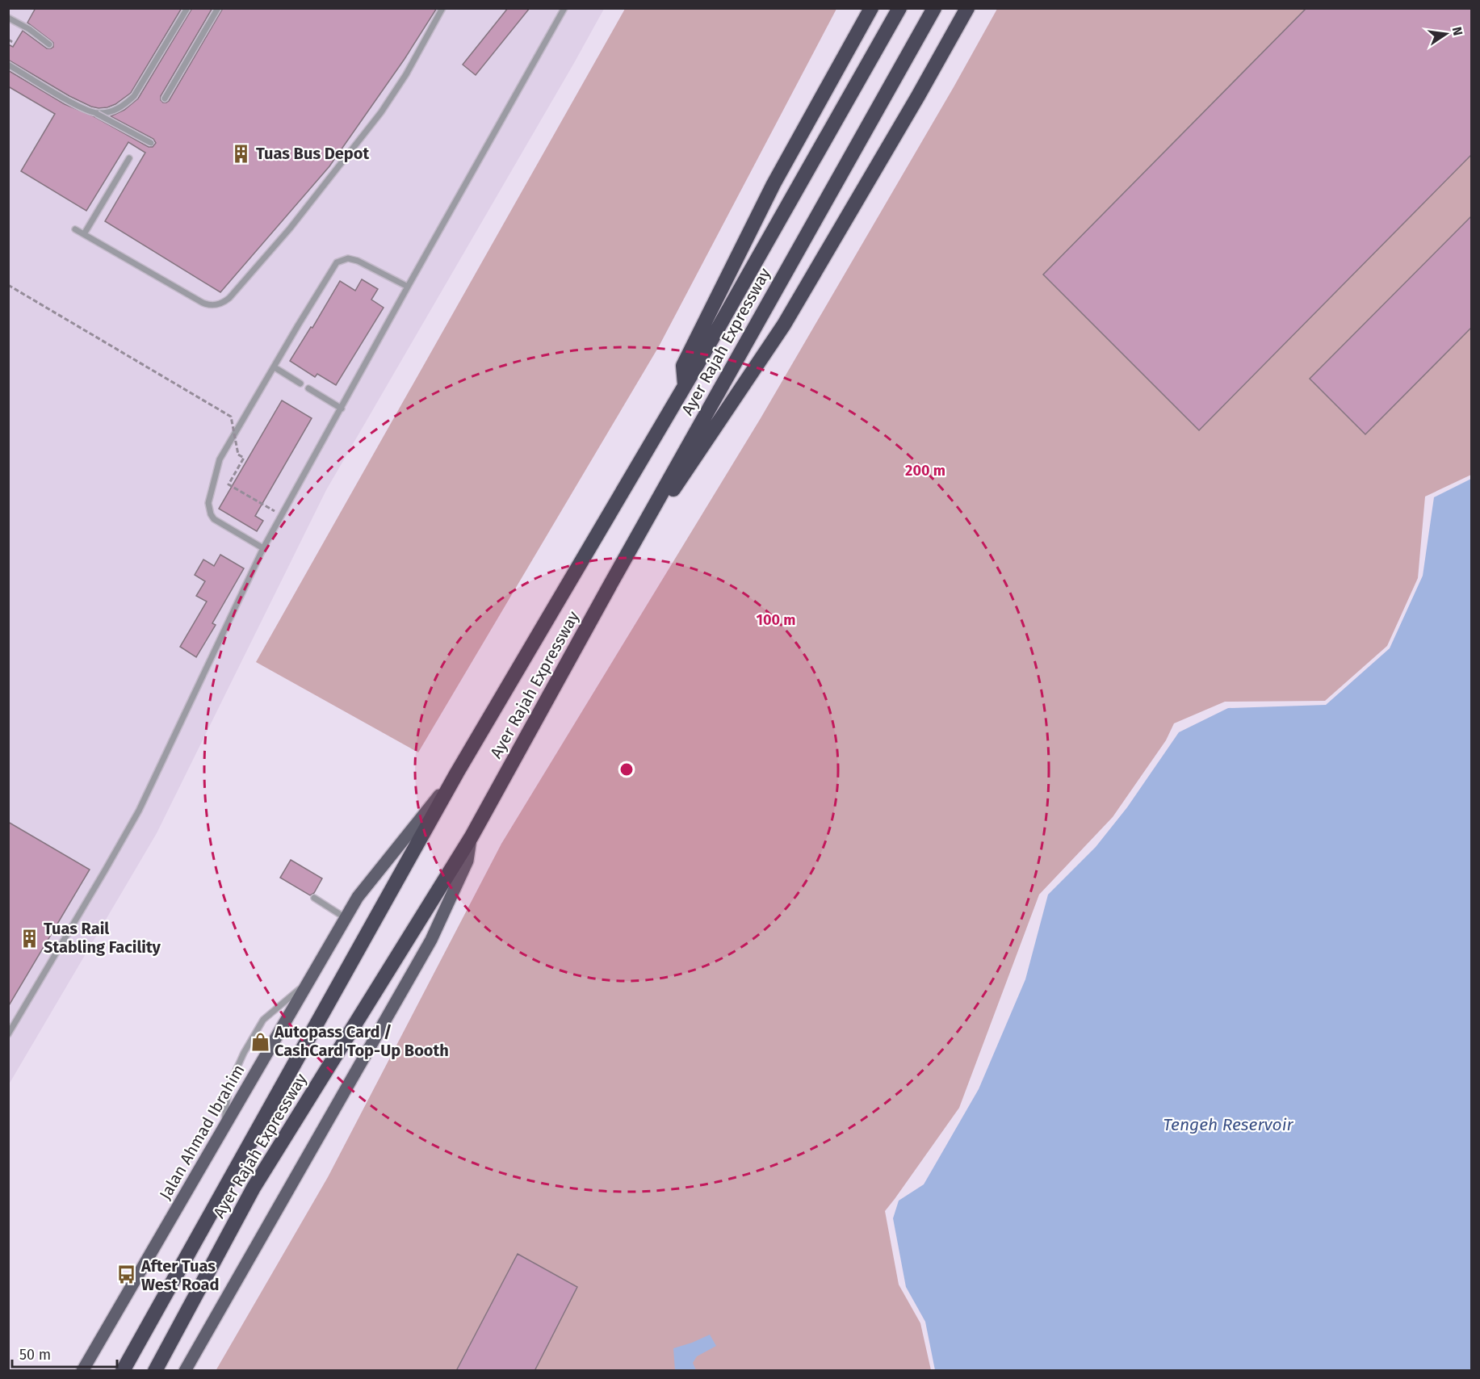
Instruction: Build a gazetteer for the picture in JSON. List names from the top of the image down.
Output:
{
  "streets": {
    "highway": ["Ayer Rajah Expressway"],
    "main road": ["Jalan Ahmad Ibrahim"]
  },
  "crossings": [
    ["Ayer Rajah Expressway", "Jalan Ahmad Ibrahim"]
  ],
  "water": ["Tengeh Reservoir"],
  "places": {
    "building": ["Tuas Bus Depot", "Tuas Rail Stabling Facility"],
    "shop": ["Autopass Card / CashCard Top-Up Booth"],
    "bus stop": ["After Tuas West Road"]
  },
  "scale_bar": "50 m",
  "north": "right",
  "rings": ["200 m", "100 m"]
}
